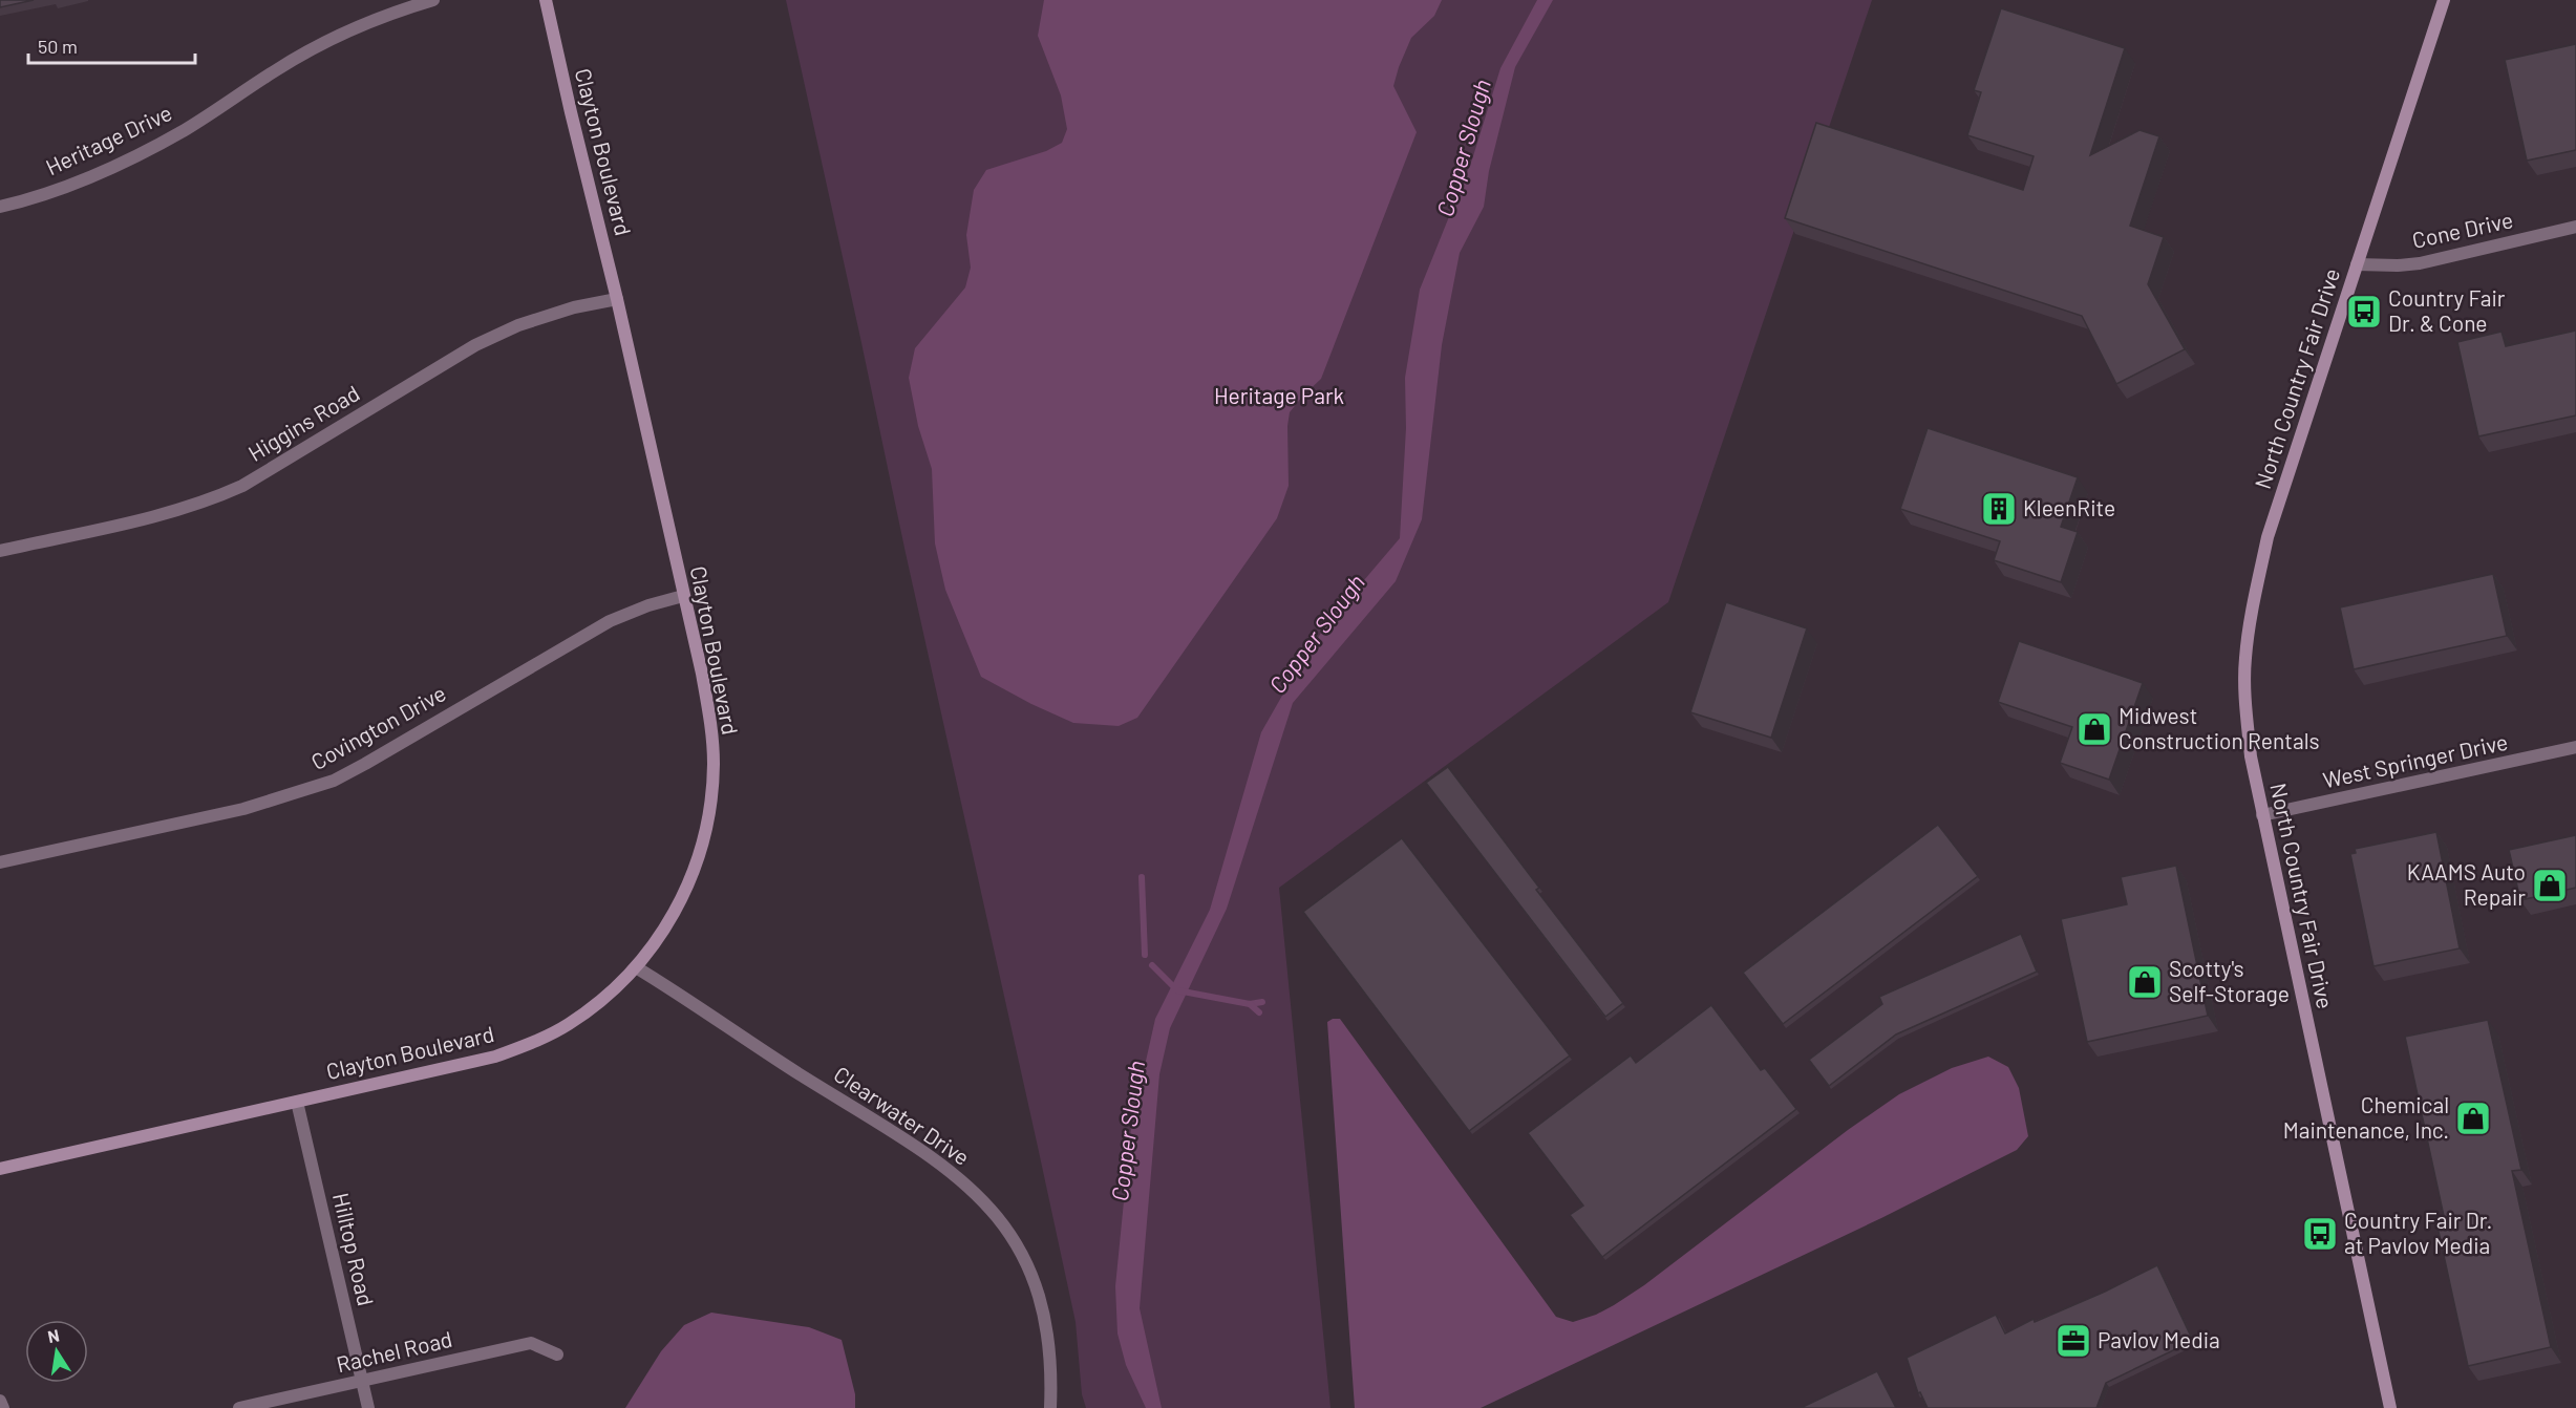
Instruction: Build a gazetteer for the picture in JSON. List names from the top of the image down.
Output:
{
  "streets": {
    "street": [
      "Heritage Drive",
      "Clayton Boulevard",
      "Cone Drive",
      "North Country Fair Drive",
      "Higgins Road",
      "Covington Drive",
      "West Springer Drive",
      "Clearwater Drive",
      "Hilltop Road",
      "Rachel Road"
    ]
  },
  "crossings": [
    ["Clayton Boulevard", "Higgins Road"],
    ["Clayton Boulevard", "Covington Drive"],
    ["Clayton Boulevard", "Clearwater Drive"],
    ["Clayton Boulevard", "Hilltop Road"],
    ["Cone Drive", "North Country Fair Drive"],
    ["North Country Fair Drive", "West Springer Drive"],
    ["Hilltop Road", "Rachel Road"]
  ],
  "water": ["Copper Slough"],
  "parks": ["Heritage Park"],
  "places": {
    "bus stop": ["Country Fair Dr. & Cone", "Country Fair Dr. at Pavlov Media"],
    "building": ["KleenRite"],
    "shop": [
      "Midwest Construction Rentals",
      "KAAMS Auto Repair",
      "Scotty's Self-Storage",
      "Chemical Maintenance, Inc."
    ],
    "office": ["Pavlov Media"]
  },
  "scale_bar": "50 m",
  "north": "top"
}
